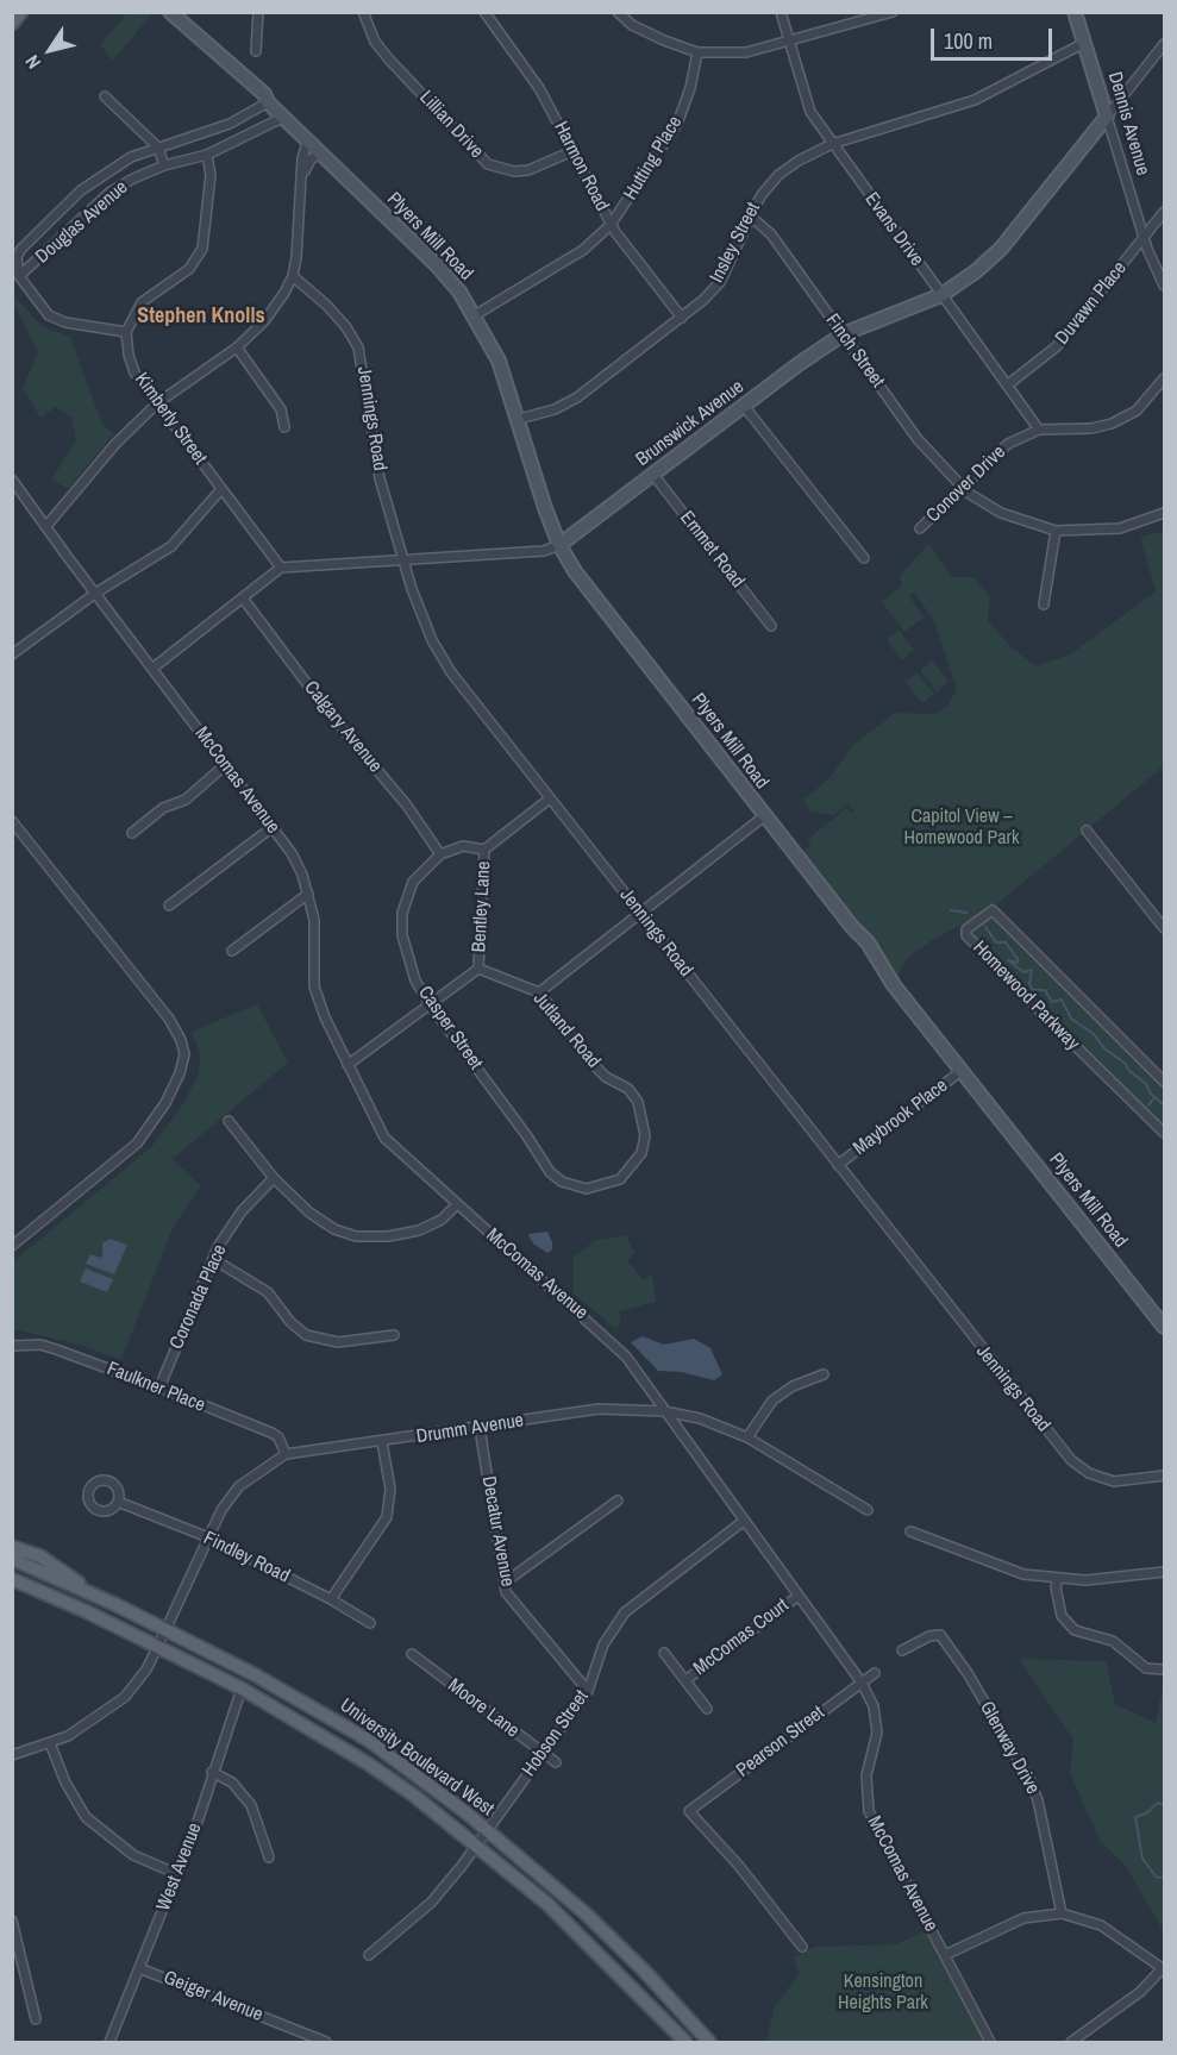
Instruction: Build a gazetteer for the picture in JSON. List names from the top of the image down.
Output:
{
  "streets": {
    "main road": ["University Boulevard West"],
    "street": [
      "Dennis Avenue",
      "Lillian Drive",
      "Hutting Place",
      "Harmon Road",
      "Douglas Avenue",
      "Evans Drive",
      "Plyers Mill Road",
      "Insley Street",
      "Duvawn Place",
      "Finch Street",
      "Kimberly Street",
      "Jennings Road",
      "Brunswick Avenue",
      "Conover Drive",
      "Emmet Road",
      "Calgary Avenue",
      "McComas Avenue",
      "Bentley Lane",
      "Homewood Parkway",
      "Casper Street",
      "Jutland Road",
      "Maybrook Place",
      "Coronada Place",
      "Faulkner Place",
      "Drumm Avenue",
      "Decatur Avenue",
      "Findley Road",
      "McComas Court",
      "Moore Lane",
      "Hobson Street",
      "Pearson Street",
      "Glenway Drive",
      "West Avenue",
      "Geiger Avenue"
    ]
  },
  "crossings": [
    ["Dennis Avenue", "Insley Street"],
    ["Dennis Avenue", "Duvawn Place"],
    ["Dennis Avenue", "Brunswick Avenue"],
    ["Lillian Drive", "Harmon Road"],
    ["Hutting Place", "Harmon Road"],
    ["Hutting Place", "Plyers Mill Road"],
    ["Harmon Road", "Insley Street"],
    ["Douglas Avenue", "Plyers Mill Road"],
    ["Evans Drive", "Insley Street"],
    ["Evans Drive", "Duvawn Place"],
    ["Evans Drive", "Brunswick Avenue"],
    ["Evans Drive", "Conover Drive"],
    ["Plyers Mill Road", "Insley Street"],
    ["Plyers Mill Road", "Brunswick Avenue"],
    ["Plyers Mill Road", "Maybrook Place"],
    ["Insley Street", "Finch Street"],
    ["Finch Street", "Brunswick Avenue"],
    ["Finch Street", "Conover Drive"],
    ["Kimberly Street", "Brunswick Avenue"],
    ["Jennings Road", "Brunswick Avenue"],
    ["Jennings Road", "Bentley Lane"],
    ["Jennings Road", "Maybrook Place"],
    ["Brunswick Avenue", "Emmet Road"],
    ["Calgary Avenue", "Casper Street"],
    ["McComas Avenue", "Bentley Lane"],
    ["McComas Avenue", "Drumm Avenue"],
    ["McComas Avenue", "McComas Court"],
    ["McComas Avenue", "Hobson Street"],
    ["McComas Avenue", "Pearson Street"],
    ["Bentley Lane", "Casper Street"],
    ["Bentley Lane", "Jutland Road"],
    ["Casper Street", "Jutland Road"],
    ["Coronada Place", "Faulkner Place"],
    ["Faulkner Place", "Drumm Avenue"],
    ["Drumm Avenue", "Decatur Avenue"],
    ["Drumm Avenue", "Findley Road"],
    ["Drumm Avenue", "University Boulevard West"],
    ["Decatur Avenue", "Hobson Street"],
    ["Moore Lane", "Hobson Street"],
    ["Hobson Street", "University Boulevard West"],
    ["University Boulevard West", "West Avenue"],
    ["West Avenue", "Geiger Avenue"]
  ],
  "districts": ["Stephen Knolls"],
  "parks": ["Capitol View – Homewood Park", "Kensington Heights Park"],
  "scale_bar": "100 m",
  "north": "bottom left"
}
